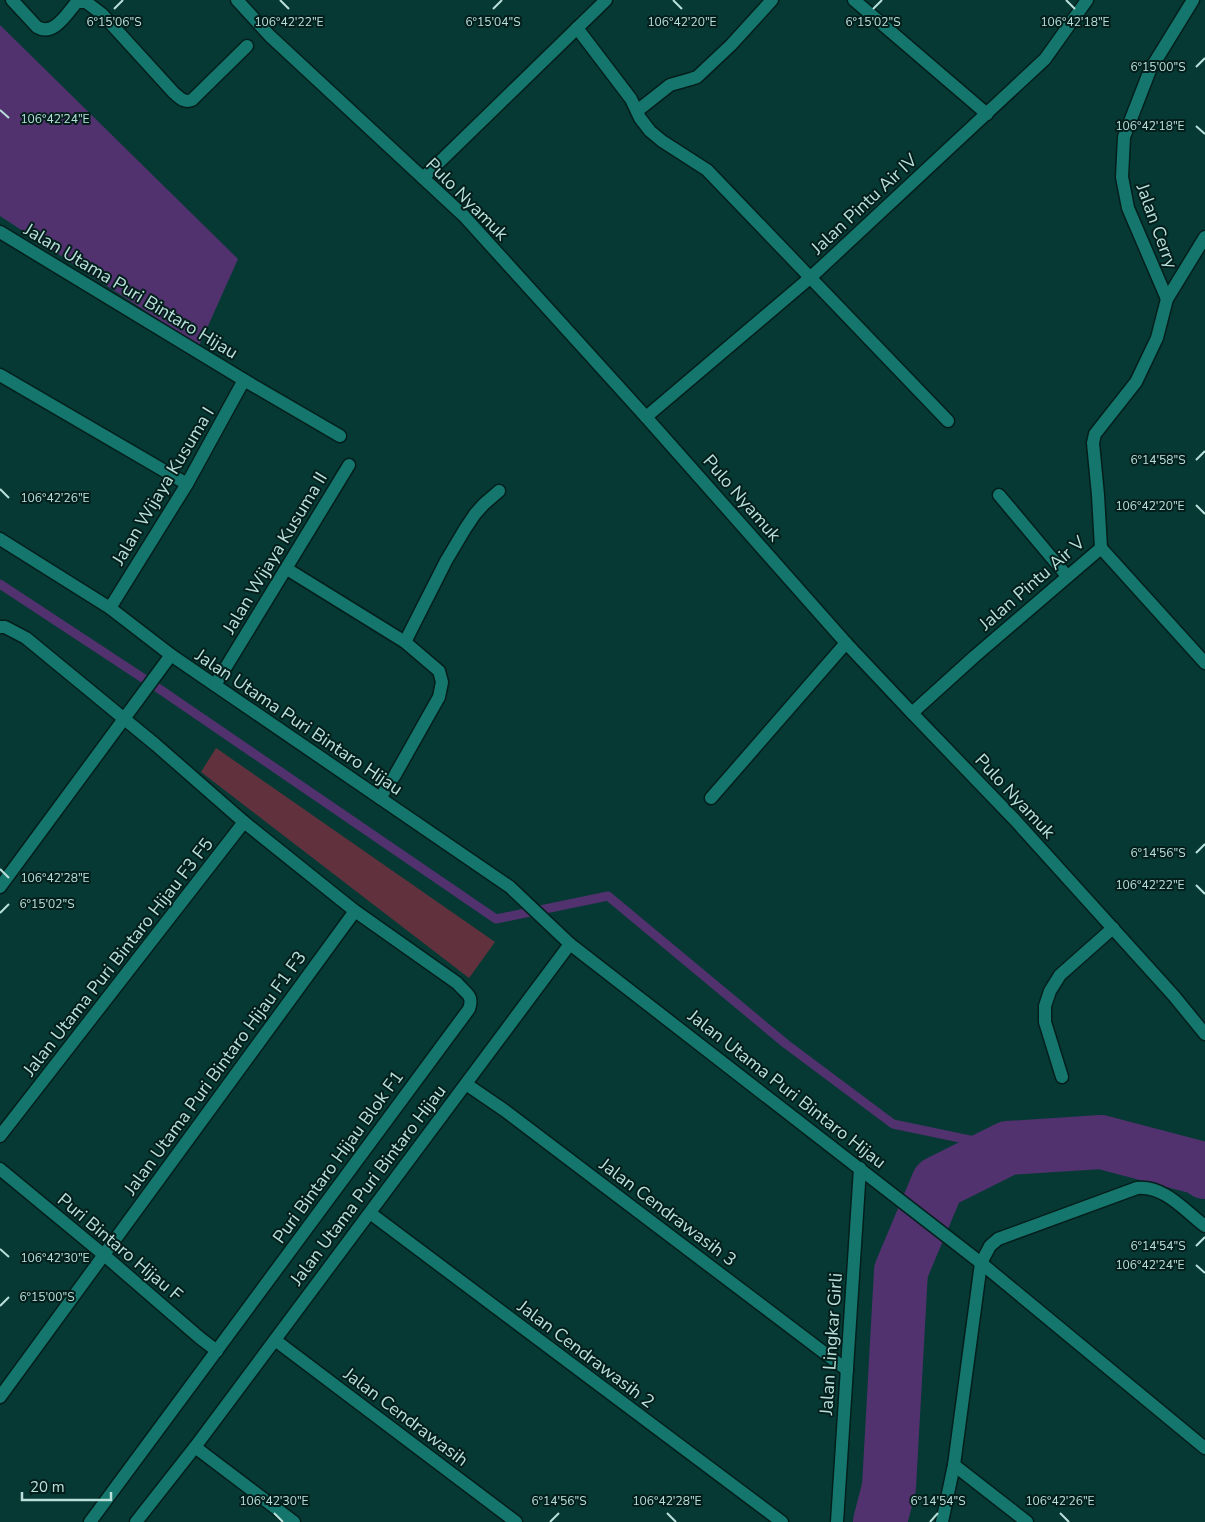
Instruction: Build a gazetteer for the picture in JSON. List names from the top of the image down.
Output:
{
  "streets": {
    "street": [
      "Pulo Nyamuk",
      "Jalan Pintu Air IV",
      "Jalan Cerry",
      "Jalan Utama Puri Bintaro Hijau",
      "Jalan Wijaya Kusuma I",
      "Jalan Wijaya Kusuma II",
      "Jalan Pintu Air V",
      "Jalan Utama Puri Bintaro Hijau F3 F5",
      "Jalan Utama Puri Bintaro Hijau F1 F3",
      "Puri Bintaro Hijau Blok F1",
      "Jalan Cendrawasih 3",
      "Puri Bintaro Hijau F",
      "Jalan Lingkar Girli",
      "Jalan Cendrawasih 2",
      "Jalan Cendrawasih"
    ]
  },
  "crossings": [
    ["Pulo Nyamuk", "Jalan Pintu Air IV"],
    ["Pulo Nyamuk", "Jalan Pintu Air V"],
    ["Jalan Cerry", "Jalan Pintu Air V"],
    ["Jalan Utama Puri Bintaro Hijau", "Jalan Wijaya Kusuma I"],
    ["Jalan Utama Puri Bintaro Hijau", "Jalan Wijaya Kusuma II"],
    ["Jalan Utama Puri Bintaro Hijau", "Jalan Cendrawasih 3"],
    ["Jalan Utama Puri Bintaro Hijau", "Jalan Lingkar Girli"],
    ["Jalan Utama Puri Bintaro Hijau", "Jalan Cendrawasih 2"],
    ["Jalan Utama Puri Bintaro Hijau", "Jalan Cendrawasih"],
    ["Jalan Utama Puri Bintaro Hijau F3 F5", "Puri Bintaro Hijau Blok F1"],
    ["Jalan Utama Puri Bintaro Hijau F1 F3", "Puri Bintaro Hijau Blok F1"],
    ["Jalan Utama Puri Bintaro Hijau F1 F3", "Puri Bintaro Hijau F"],
    ["Puri Bintaro Hijau Blok F1", "Puri Bintaro Hijau F"],
    ["Jalan Cendrawasih 3", "Jalan Lingkar Girli"]
  ],
  "scale_bar": "20 m",
  "coordinates": [
    "106°42'22\"E",
    "106°42'20\"E",
    "106°42'18\"E",
    "6°15'06\"S",
    "6°15'02\"S",
    "6°15'04\"S",
    "6°15'00\"S",
    "106°42'24\"E",
    "6°14'58\"S",
    "106°42'26\"E",
    "6°14'56\"S",
    "106°42'28\"E",
    "6°14'54\"S",
    "106°42'30\"E"
  ]
}
